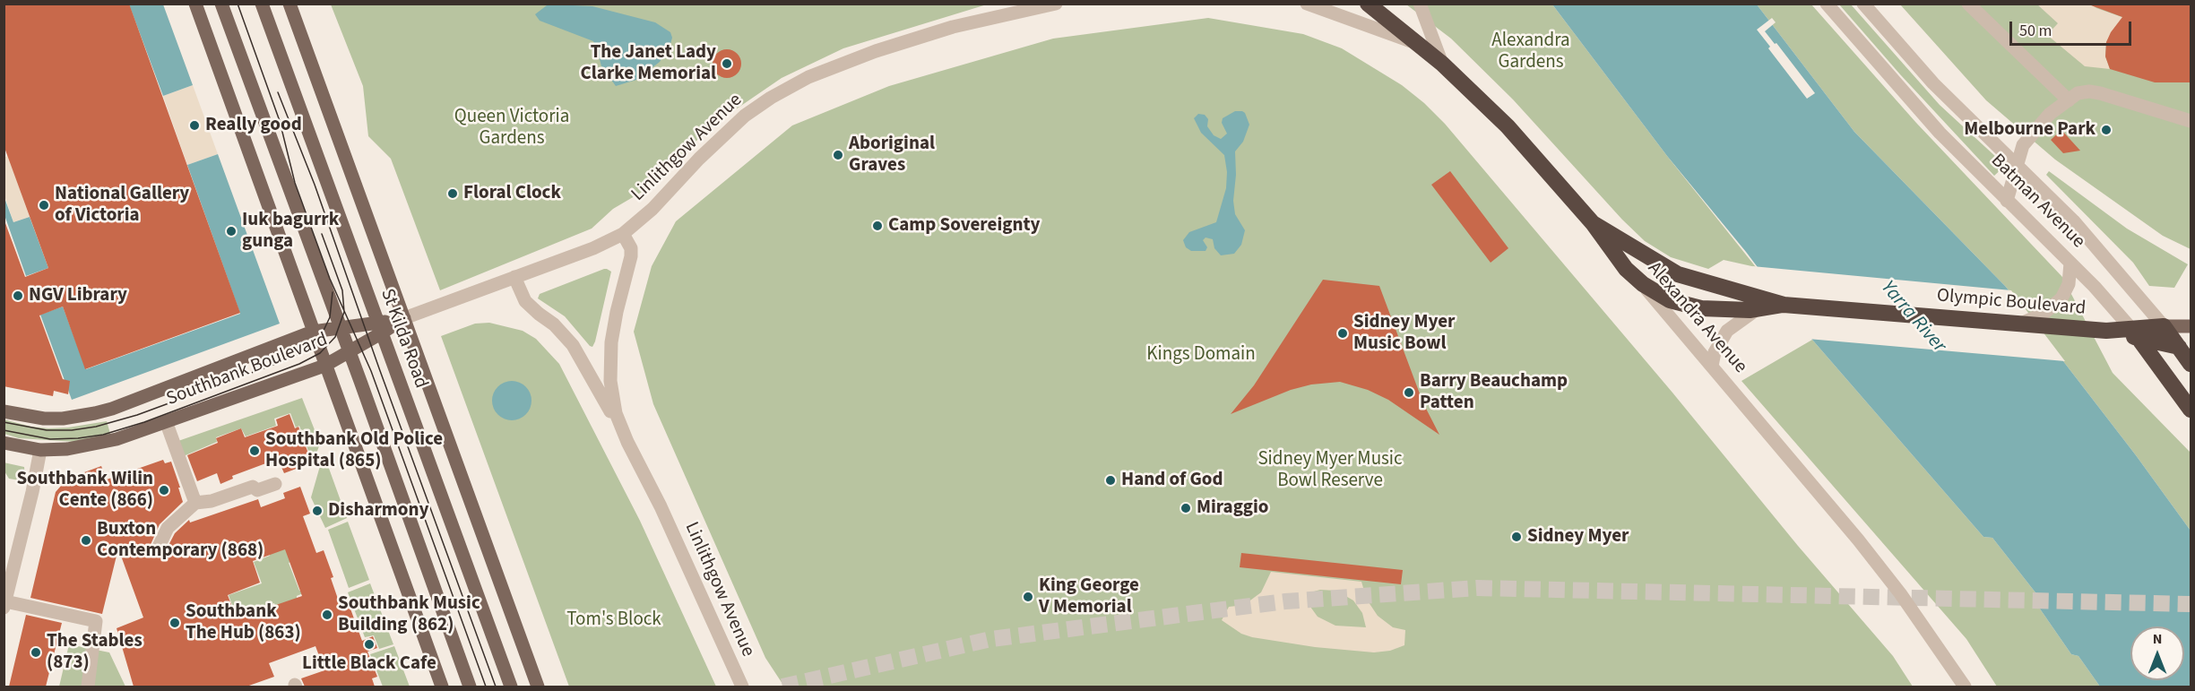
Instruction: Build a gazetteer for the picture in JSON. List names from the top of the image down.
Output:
{
  "streets": {
    "highway": ["Batman Avenue", "Olympic Boulevard", "Alexandra Avenue"],
    "main road": ["St Kilda Road", "Southbank Boulevard"],
    "street": ["Linlithgow Avenue"]
  },
  "crossings": [
    ["Linlithgow Avenue", "St Kilda Road"],
    ["Linlithgow Avenue", "Southbank Boulevard"],
    ["Batman Avenue", "Olympic Boulevard"],
    ["Olympic Boulevard", "Alexandra Avenue"],
    ["St Kilda Road", "Southbank Boulevard"]
  ],
  "water": ["Yarra River"],
  "parks": [
    "Alexandra Gardens",
    "Queen Victoria Gardens",
    "Kings Domain",
    "Sidney Myer Music Bowl Reserve",
    "Tom's Block"
  ],
  "places": [
    "The Janet Lady Clarke Memorial",
    "Really good",
    "Melbourne Park",
    "Aboriginal Graves",
    "Floral Clock",
    "National Gallery of Victoria",
    "Camp Sovereignty",
    "Iuk bagurrk gunga",
    "NGV Library",
    "Sidney Myer Music Bowl",
    "Barry Beauchamp Patten",
    "Southbank Old Police Hospital (865)",
    "Hand of God",
    "Southbank Wilin Cente (866)",
    "Miraggio",
    "Disharmony",
    "Sidney Myer",
    "Buxton Contemporary (868)",
    "King George V Memorial",
    "Southbank Music Building (862)",
    "Southbank The Hub (863)",
    "Little Black Cafe",
    "The Stables (873)"
  ],
  "scale_bar": "50 m",
  "north": "top"
}
